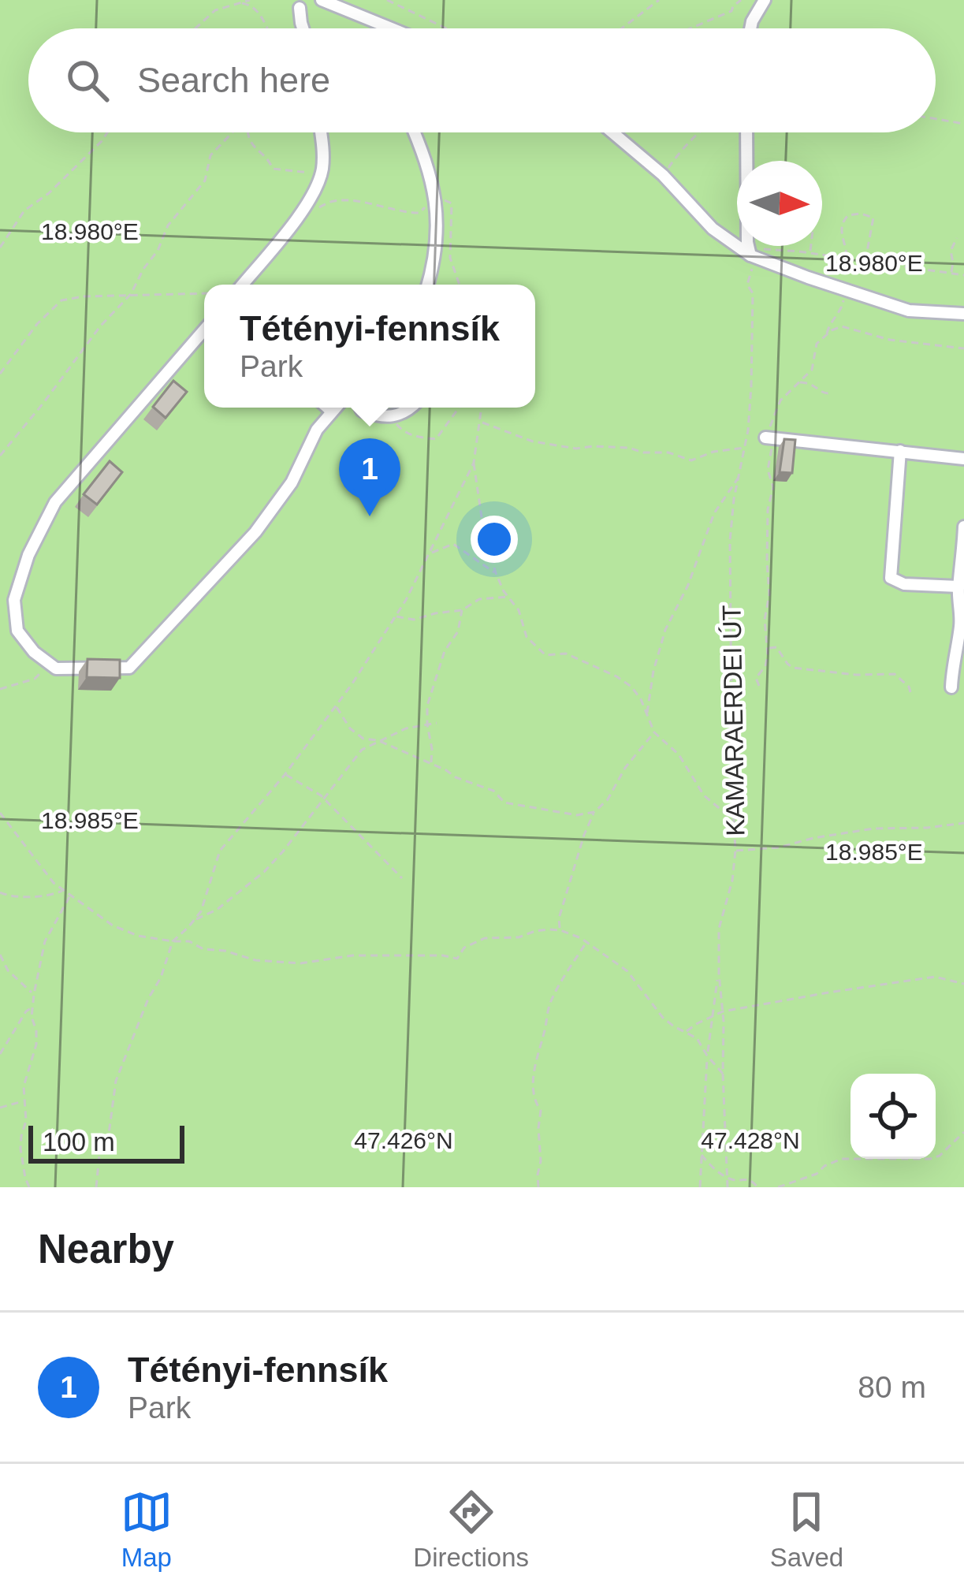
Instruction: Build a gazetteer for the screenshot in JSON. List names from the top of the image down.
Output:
{
  "streets": {
    "path": ["KAMARAERDEI ÚT"]
  },
  "scale_bar": "100 m",
  "north": "right",
  "page": {
    "search": "Search here",
    "popup": ["Tétényi-fennsík", "Park"],
    "pins": "1",
    "scale": "100 m",
    "heading": "Nearby",
    "list": [
      {
        "mark": "1",
        "name": "Tétényi-fennsík",
        "note": "Park",
        "value": "80 m"
      }
    ],
    "nav": ["Map", "Directions", "Saved"]
  },
  "coordinates": [
    "18.980°E",
    "18.985°E",
    "47.426°N",
    "47.428°N"
  ]
}
